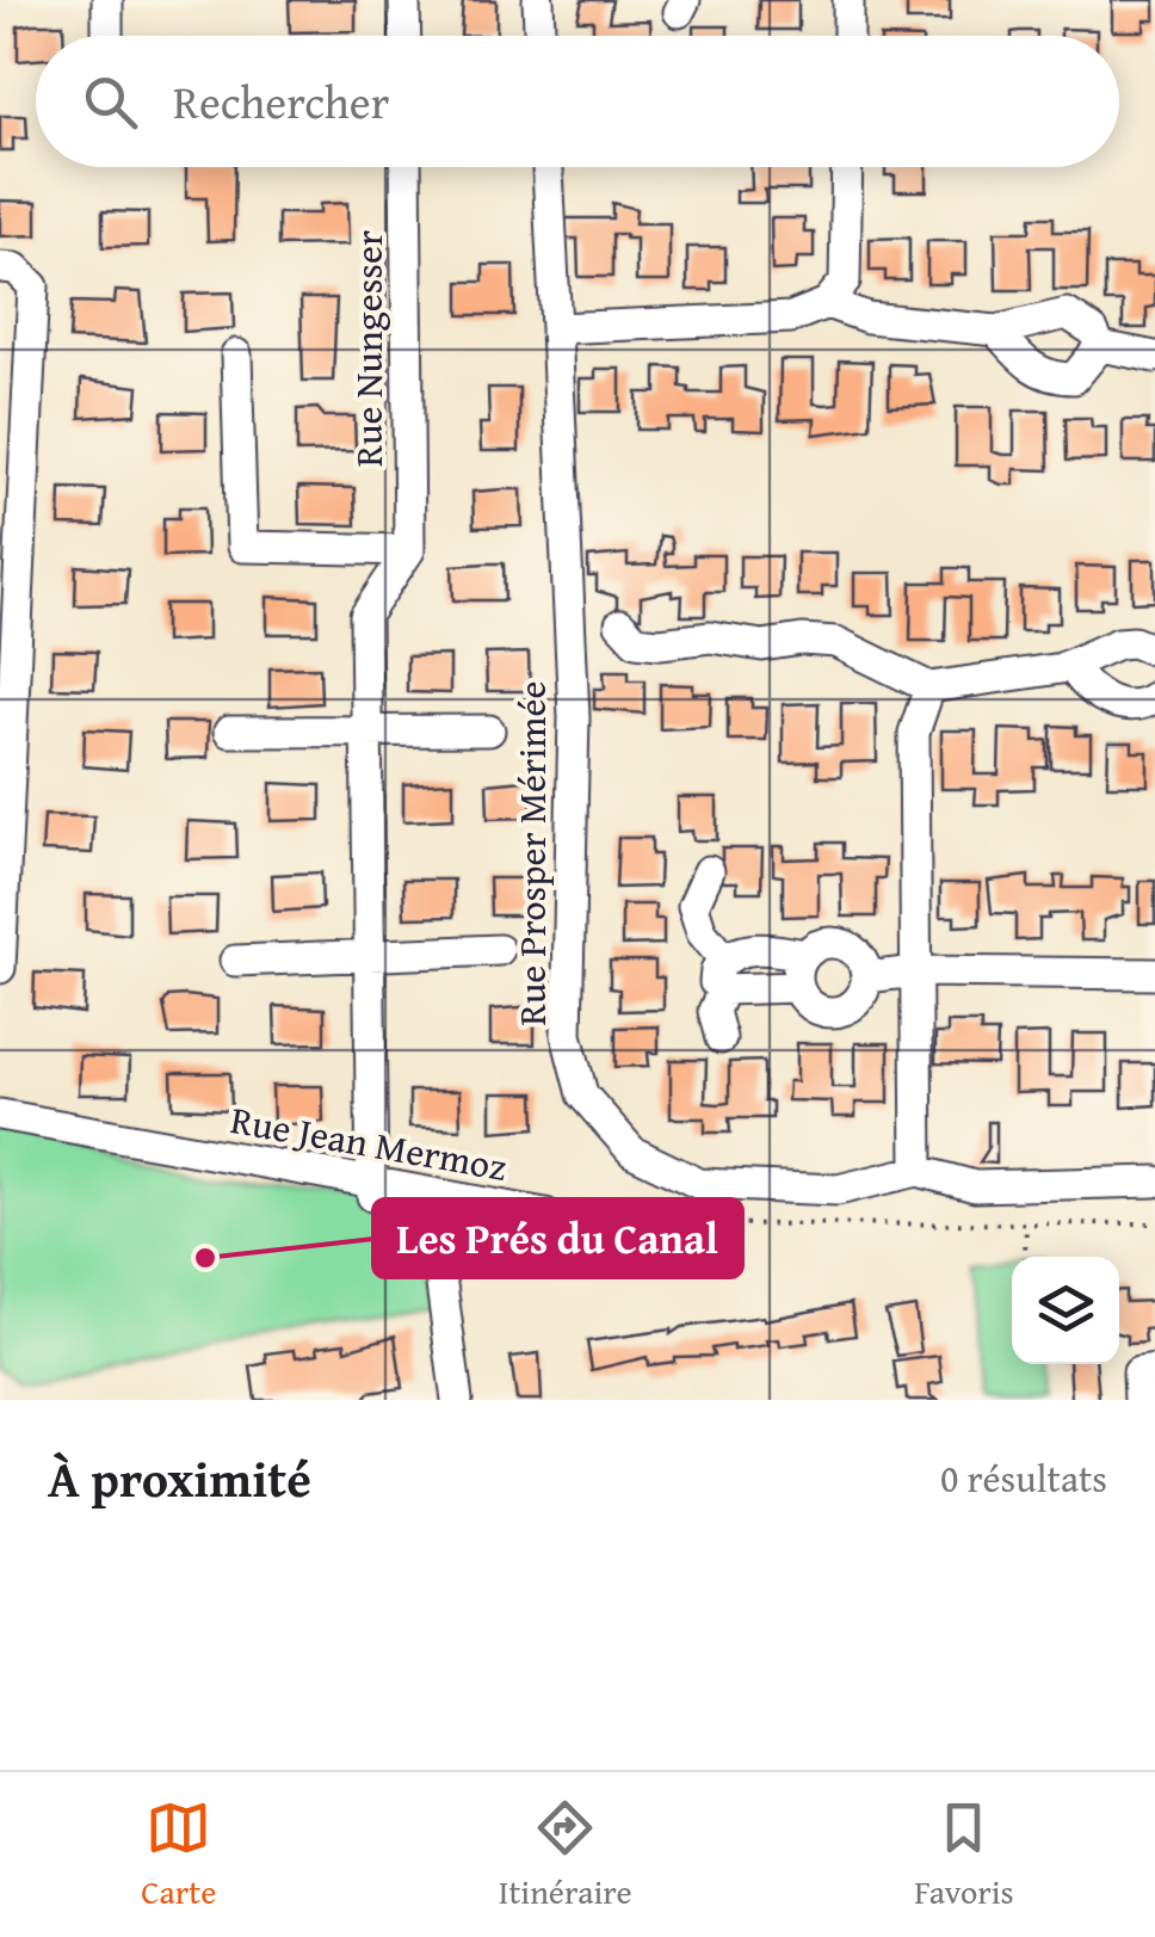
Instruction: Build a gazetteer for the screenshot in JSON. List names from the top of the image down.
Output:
{
  "streets": {
    "street": ["Rue Nungesser", "Rue Prosper Mérimée", "Rue Jean Mermoz"]
  },
  "places": ["Les Prés du Canal"],
  "page": {
    "search": "Rechercher",
    "heading": ["À proximité", "0 résultats"],
    "nav": ["Carte", "Itinéraire", "Favoris"]
  }
}
